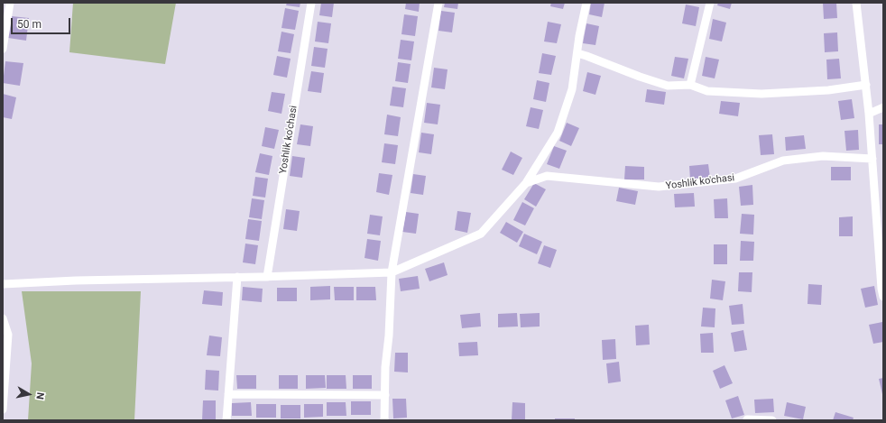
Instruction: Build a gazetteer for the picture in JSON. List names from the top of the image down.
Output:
{
  "streets": {
    "street": ["Yoshlik ko'chasi"]
  },
  "scale_bar": "50 m",
  "north": "right"
}
